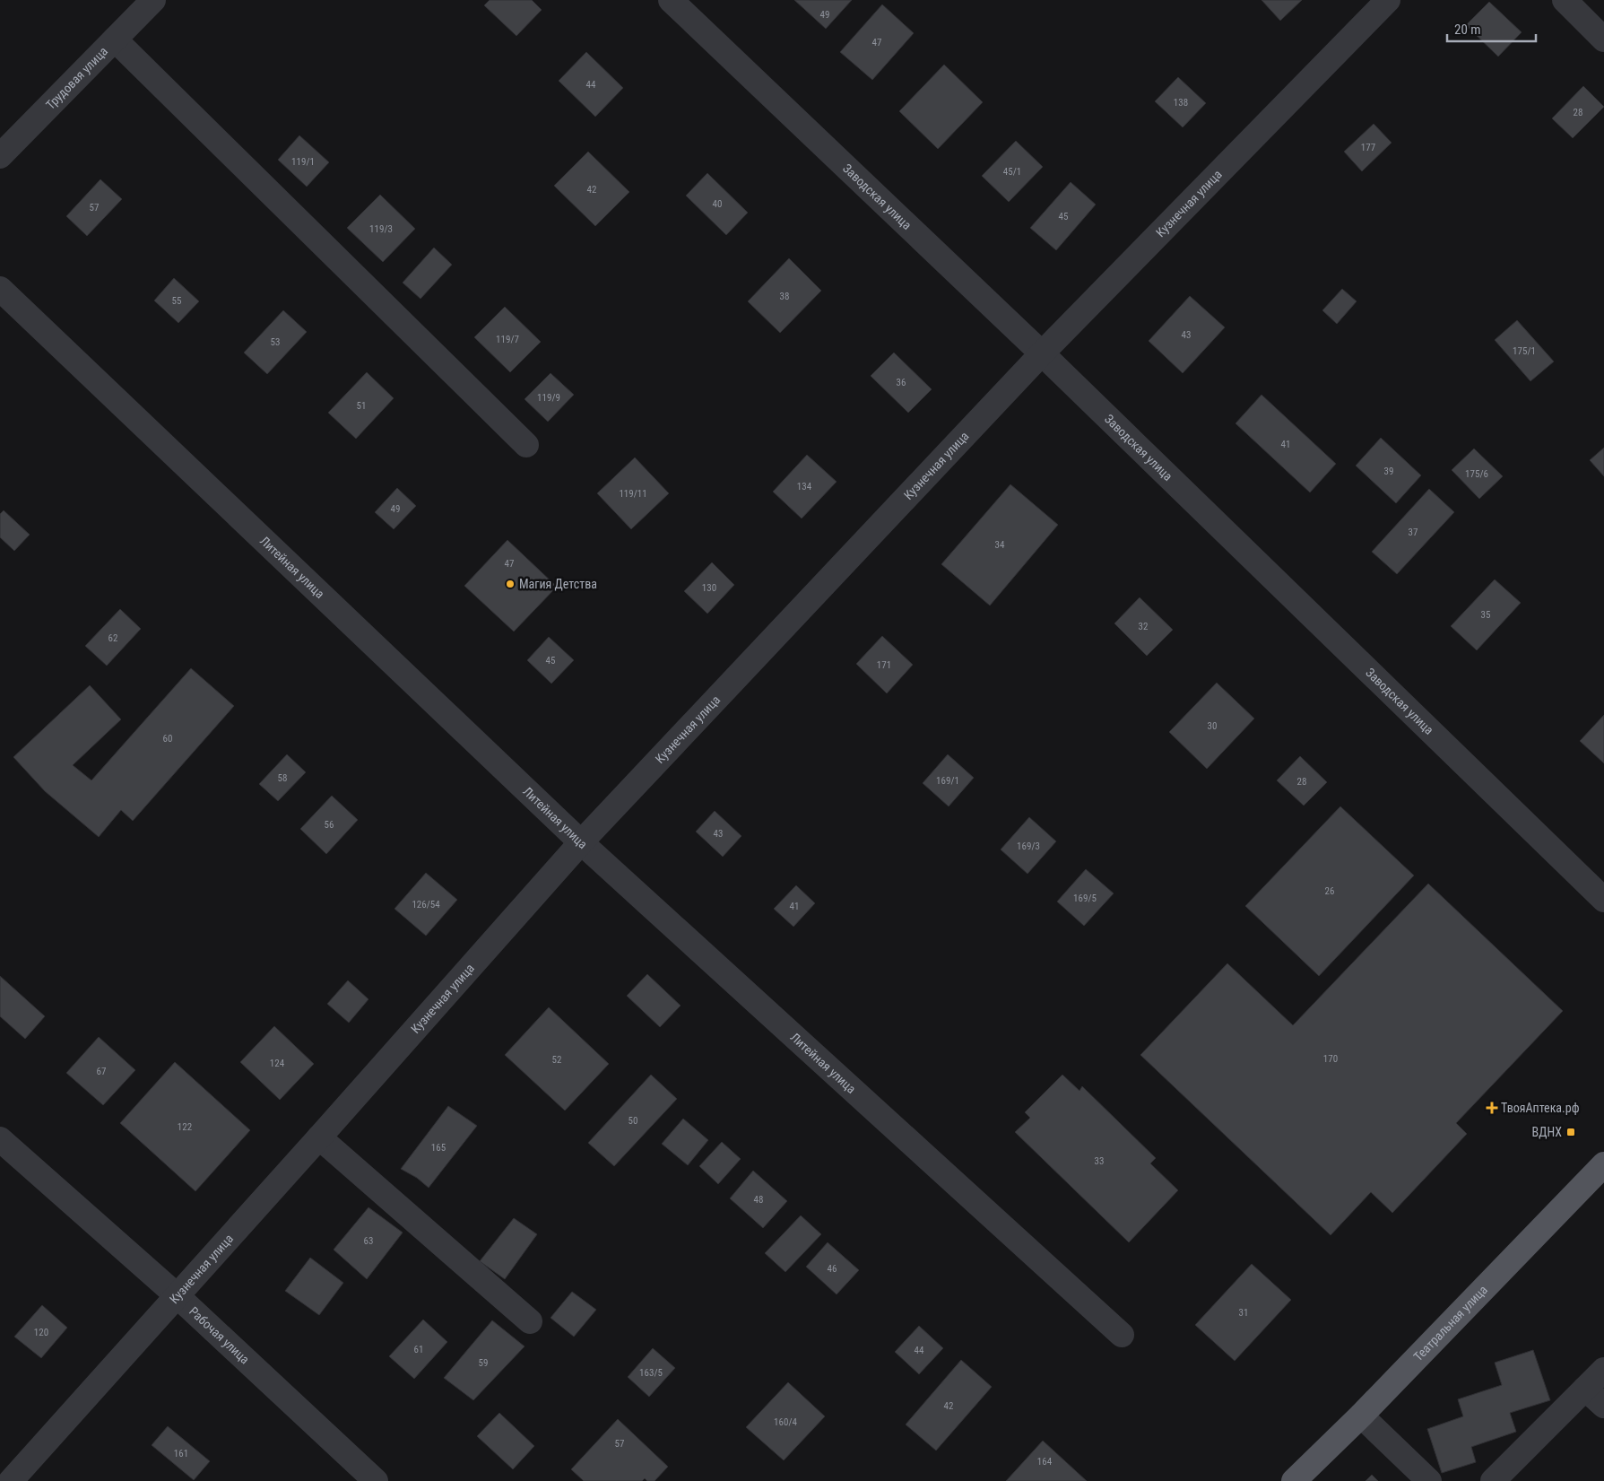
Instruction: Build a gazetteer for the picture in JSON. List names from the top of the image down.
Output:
{
  "streets": {
    "main road": ["Театральная улица"],
    "street": [
      "Трудовая улица",
      "Заводская улица",
      "Кузнечная улица",
      "Литейная улица",
      "Рабочая улица"
    ]
  },
  "crossings": [
    ["Заводская улица", "Кузнечная улица"],
    ["Кузнечная улица", "Литейная улица"],
    ["Кузнечная улица", "Рабочая улица"]
  ],
  "places": {
    "other": ["Магия Детства"],
    "health": ["ТвояАптека.рф"],
    "transit": ["ВДНХ"]
  },
  "house_numbers": [
    "49",
    "47",
    "44",
    "138",
    "28",
    "177",
    "119/1",
    "45/1",
    "42",
    "40",
    "57",
    "45",
    "119/3",
    "38",
    "55",
    "43",
    "119/7",
    "53",
    "175/1",
    "36",
    "119/9",
    "51",
    "41",
    "39",
    "175/6",
    "134",
    "119/11",
    "49",
    "37",
    "34",
    "47",
    "130",
    "35",
    "32",
    "62",
    "45",
    "171",
    "30",
    "60",
    "58",
    "169/1",
    "28",
    "56",
    "43",
    "169/3",
    "26",
    "169/5",
    "126/54",
    "41",
    "170",
    "52",
    "124",
    "67",
    "50",
    "122",
    "165",
    "33",
    "48",
    "63",
    "46",
    "31",
    "120",
    "61",
    "44",
    "59",
    "163/5",
    "42",
    "160/4",
    "57",
    "161",
    "164"
  ],
  "scale_bar": "20 m"
}
